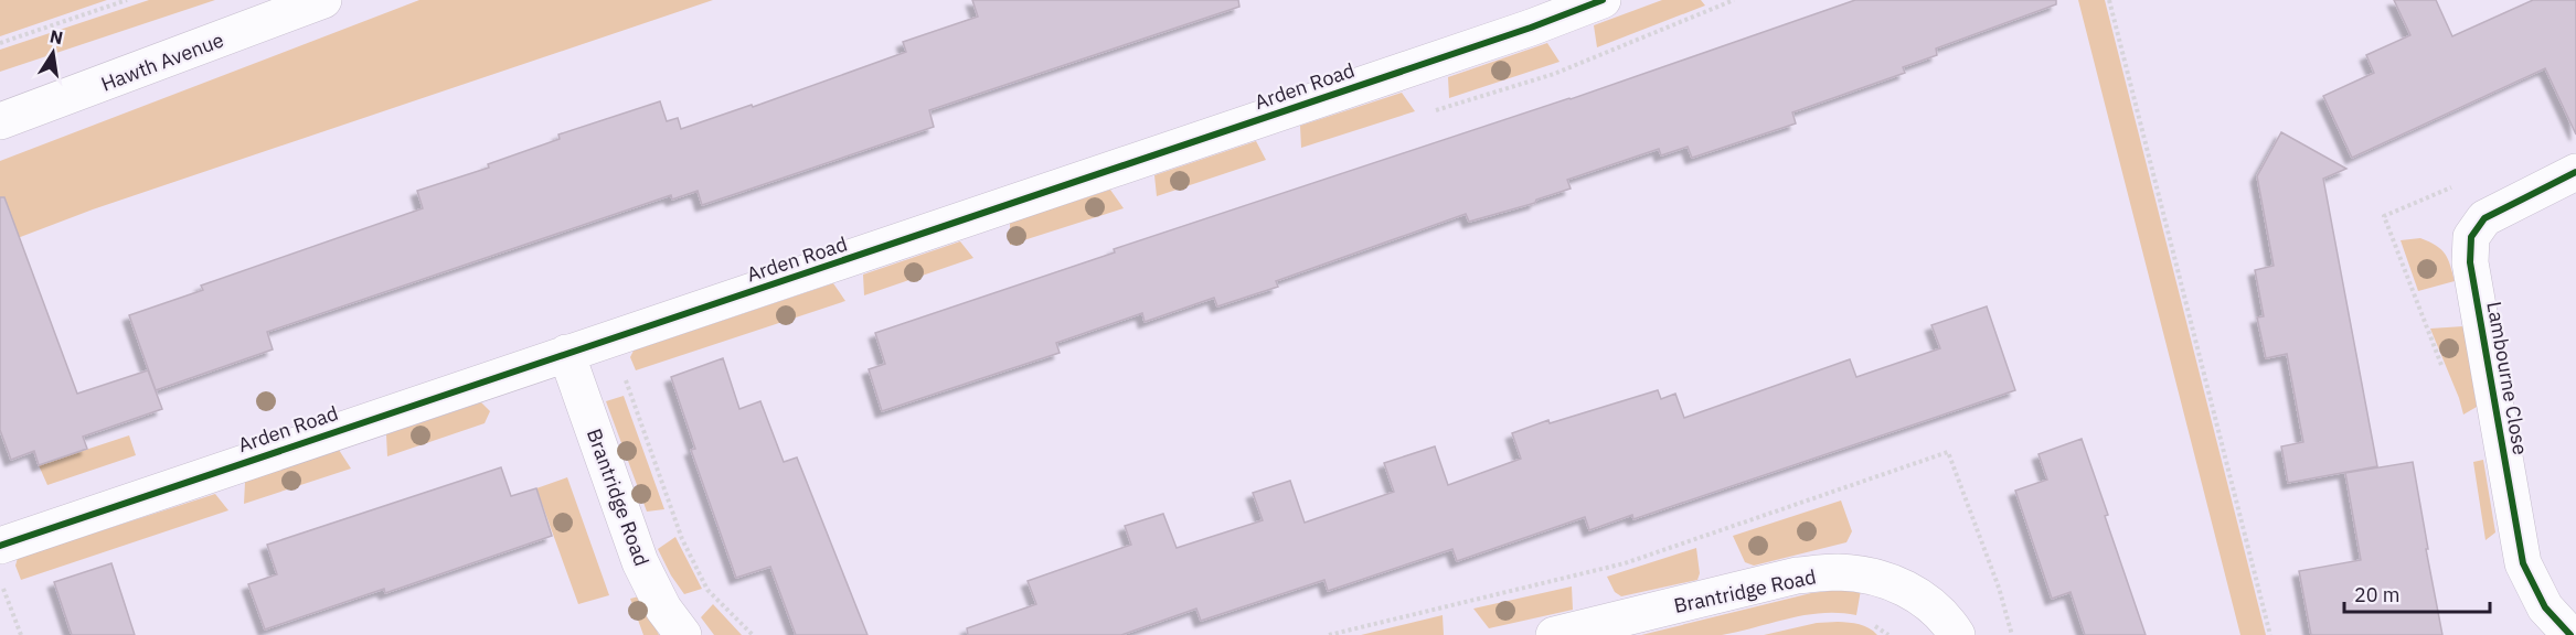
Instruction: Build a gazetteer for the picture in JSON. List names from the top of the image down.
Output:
{
  "streets": {
    "street": [
      "Hawth Avenue",
      "Arden Road",
      "Lambourne Close",
      "Brantridge Road"
    ]
  },
  "crossings": [
    ["Arden Road", "Brantridge Road"]
  ],
  "scale_bar": "20 m",
  "north": "top"
}
